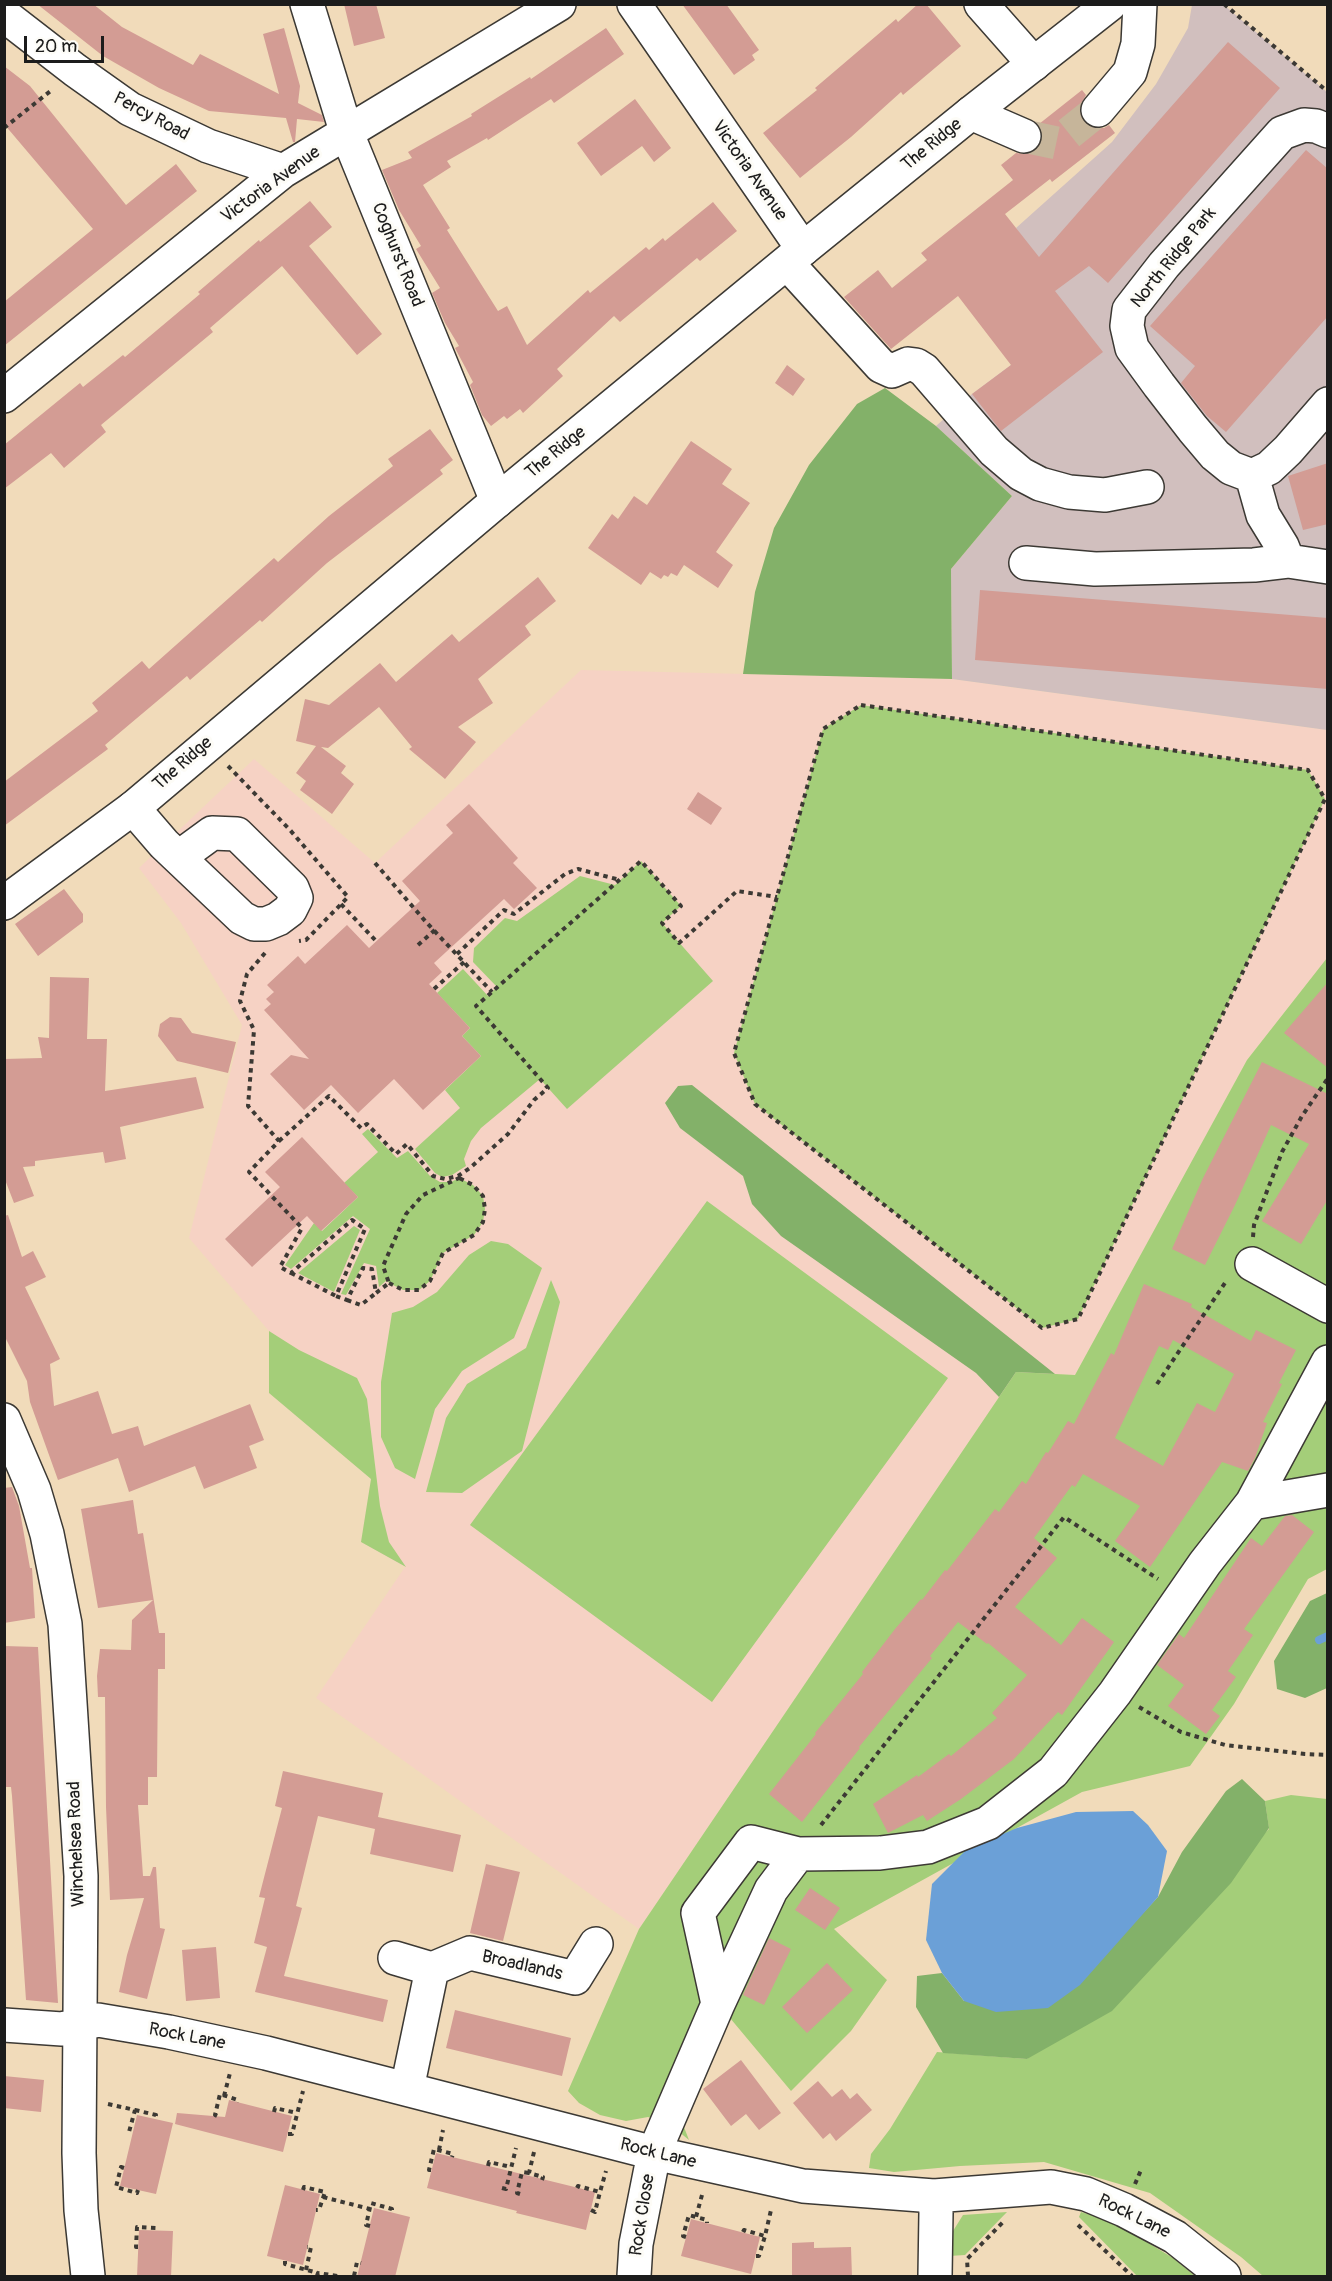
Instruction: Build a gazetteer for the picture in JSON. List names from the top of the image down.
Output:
{
  "streets": {
    "street": [
      "Percy Road",
      "The Ridge",
      "Victoria Avenue",
      "Coghurst Road",
      "North Ridge Park",
      "Winchelsea Road",
      "Broadlands",
      "Rock Lane",
      "Rock Close"
    ]
  },
  "crossings": [
    ["Percy Road", "Victoria Avenue"],
    ["The Ridge", "Victoria Avenue"],
    ["The Ridge", "Coghurst Road"],
    ["Victoria Avenue", "Coghurst Road"],
    ["Winchelsea Road", "Rock Lane"],
    ["Rock Lane", "Rock Close"]
  ],
  "scale_bar": "20 m"
}
